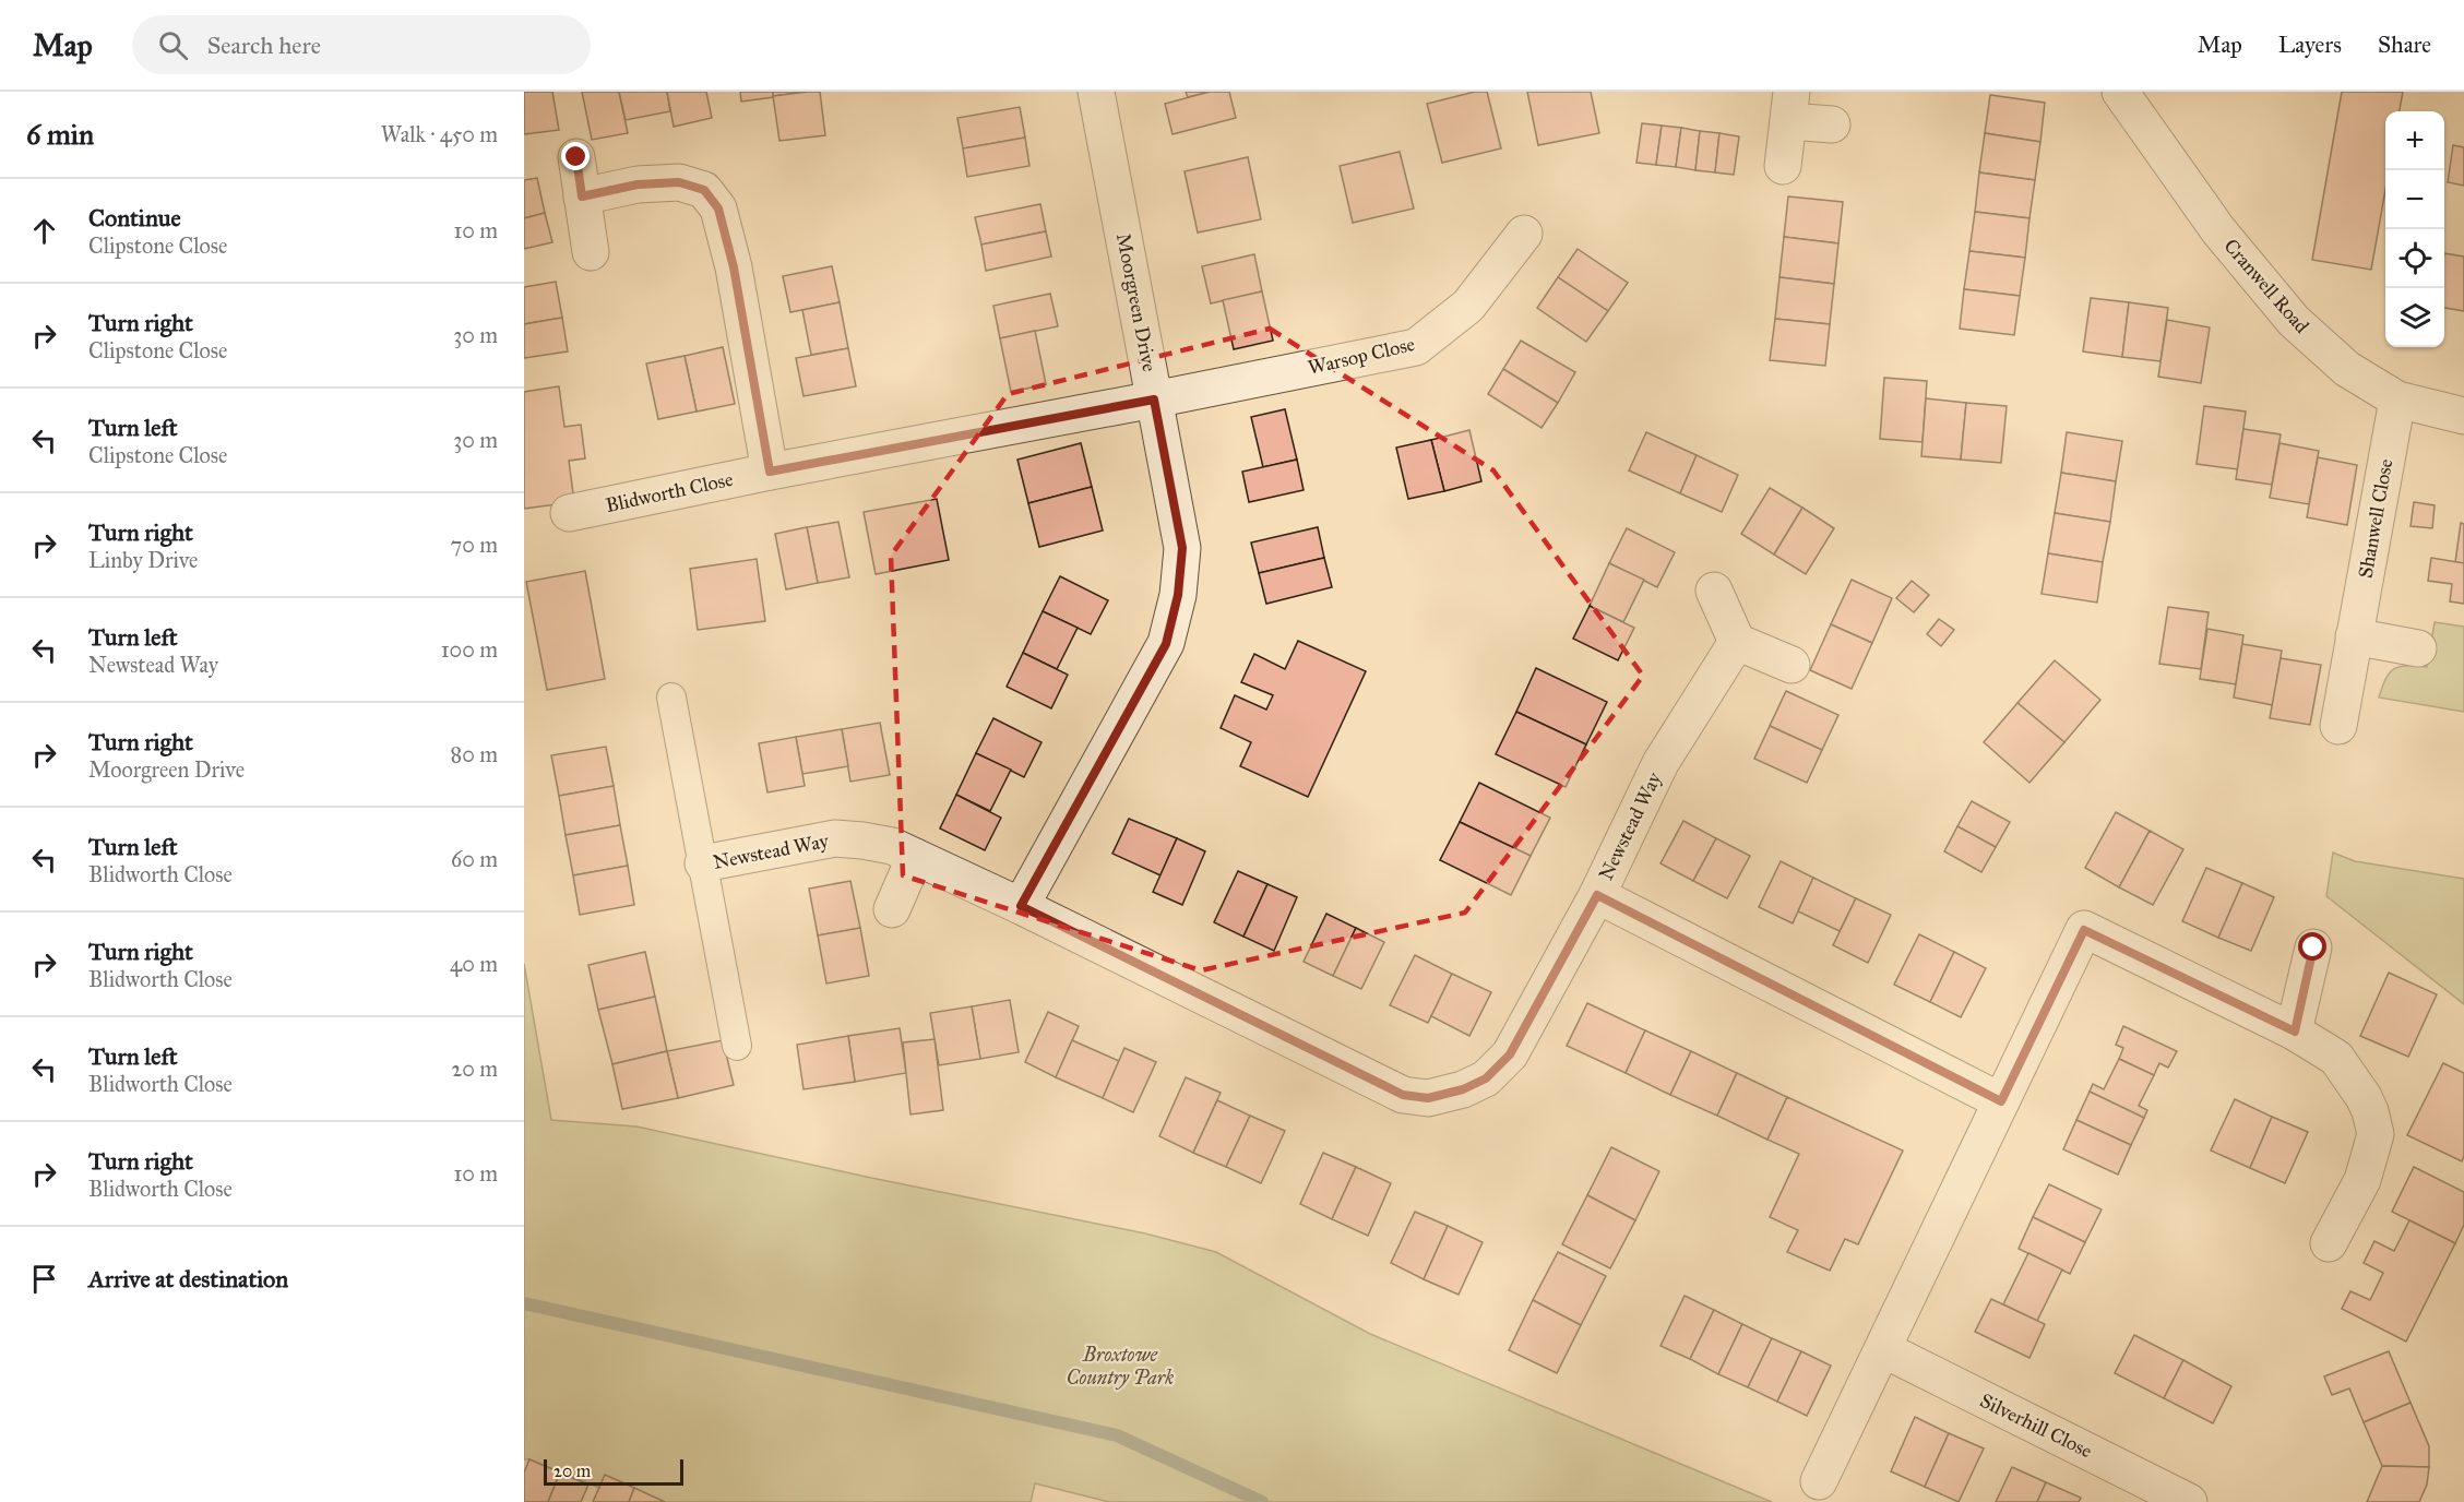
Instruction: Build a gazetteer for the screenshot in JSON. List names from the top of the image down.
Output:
{
  "streets": {
    "street": [
      "Cranwell Road",
      "Moorgreen Drive",
      "Warsop Close",
      "Blidworth Close",
      "Shanwell Close",
      "Newstead Way",
      "Silverhill Close"
    ]
  },
  "crossings": [
    ["Cranwell Road", "Shanwell Close"],
    ["Moorgreen Drive", "Warsop Close"],
    ["Moorgreen Drive", "Blidworth Close"],
    ["Moorgreen Drive", "Newstead Way"],
    ["Warsop Close", "Blidworth Close"]
  ],
  "parks": ["Broxtowe Country Park"],
  "scale_bar": "20 m",
  "page": {
    "header": "Map",
    "search": "Search here",
    "nav": ["Map", "Layers", "Share"],
    "heading": ["6 min", "Walk · 450 m"],
    "map_buttons": ["+", "−"],
    "list": [
      ["Continue", "Clipstone Close", "10 m"],
      ["Turn right", "Clipstone Close", "30 m"],
      ["Turn left", "Clipstone Close", "30 m"],
      ["Turn right", "Linby Drive", "70 m"],
      ["Turn left", "Newstead Way", "100 m"],
      ["Turn right", "Moorgreen Drive", "80 m"],
      ["Turn left", "Blidworth Close", "60 m"],
      ["Turn right", "Blidworth Close", "40 m"],
      ["Turn left", "Blidworth Close", "20 m"],
      ["Turn right", "Blidworth Close", "10 m"],
      "Arrive at destination"
    ],
    "scale": "20 m"
  }
}
